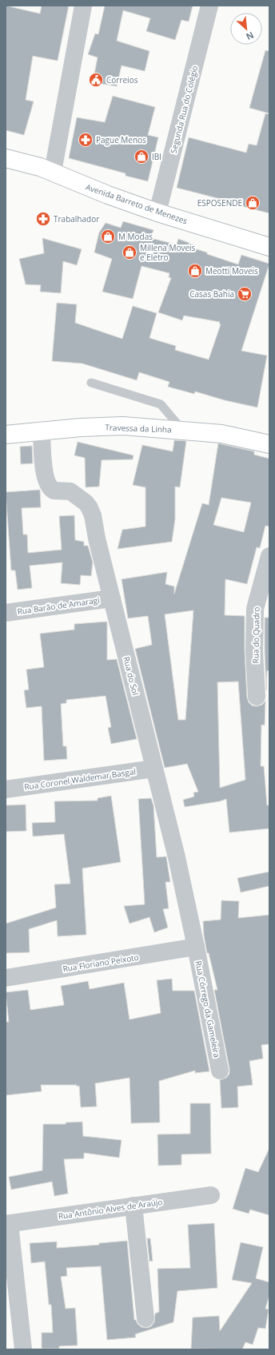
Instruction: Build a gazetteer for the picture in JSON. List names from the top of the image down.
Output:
{
  "streets": {
    "main road": ["Avenida Barreto de Menezes", "Travessa da Linha"],
    "street": [
      "Segunda Rua do Colégio",
      "Rua Barão de Amaragi",
      "Rua do Quadro",
      "Rua do Sol",
      "Rua Coronel Waldemar Basgal",
      "Rua Floriano Peixoto",
      "Rua Córrego da Gameleira",
      "Rua Antônio Alves de Araújo"
    ]
  },
  "crossings": [
    ["Segunda Rua do Colégio", "Avenida Barreto de Menezes"],
    ["Travessa da Linha", "Rua do Sol"],
    ["Rua Barão de Amaragi", "Rua do Sol"],
    ["Rua do Sol", "Rua Coronel Waldemar Basgal"],
    ["Rua do Sol", "Rua Floriano Peixoto"],
    ["Rua do Sol", "Rua Córrego da Gameleira"],
    ["Rua Floriano Peixoto", "Rua Córrego da Gameleira"]
  ],
  "places": {
    "public building": ["Correios"],
    "pharmacy": ["Pague Menos", "Trabalhador"],
    "shop": [
      "IBI",
      "ESPOSENDE",
      "M Modas",
      "Millena Moveis e Eletro",
      "Meotti Moveis"
    ],
    "supermarket": ["Casas Bahia"]
  },
  "north": "bottom right"
}
